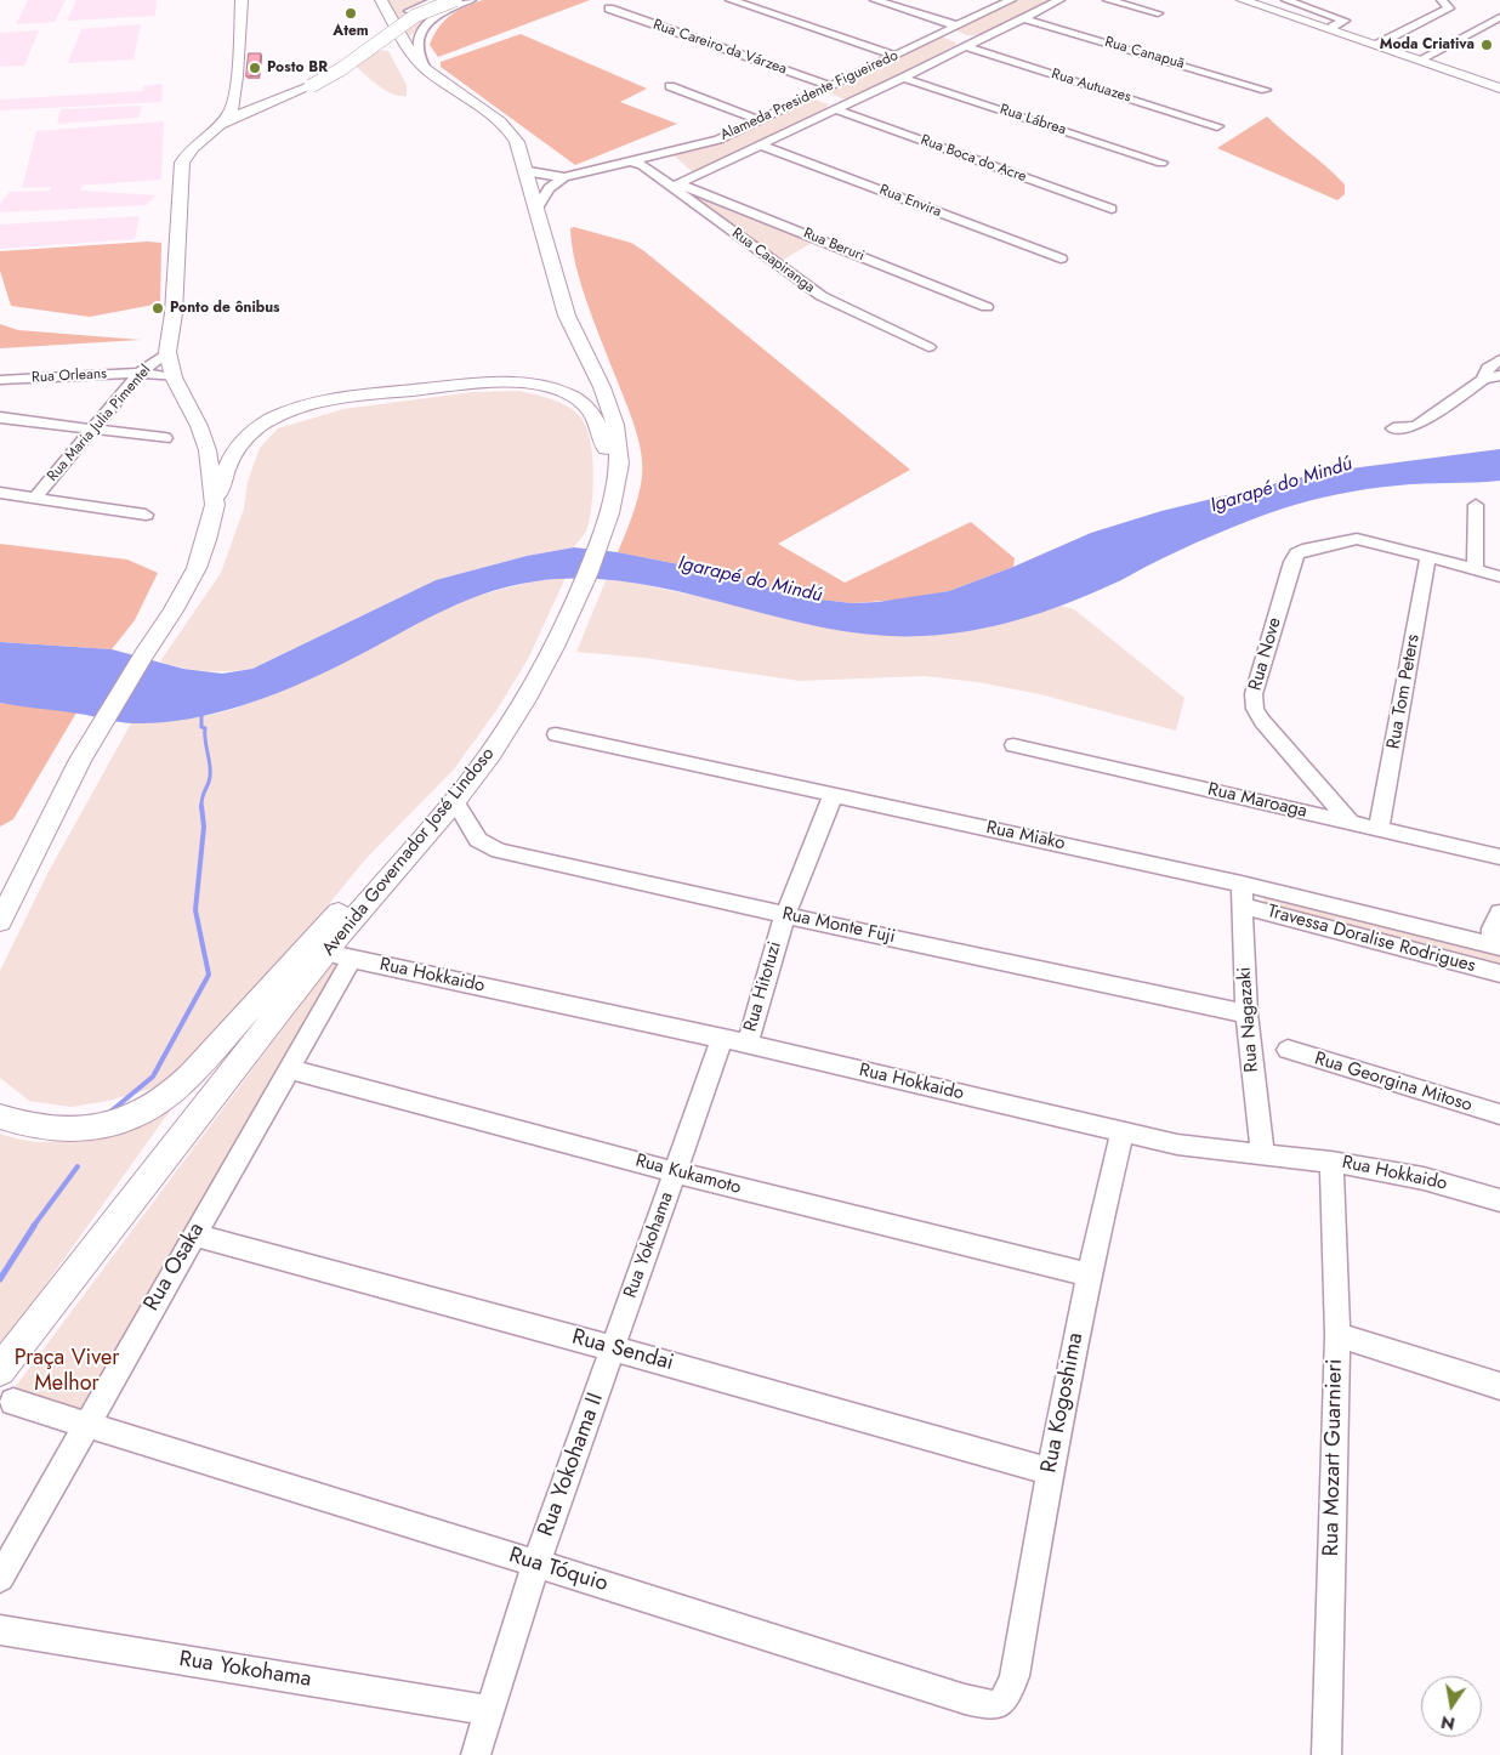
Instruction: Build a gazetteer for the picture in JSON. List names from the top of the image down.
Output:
{
  "streets": {
    "main road": ["Avenida Governador José Lindoso"],
    "street": [
      "Rua Careiro da Várzea",
      "Rua Canapuã",
      "Rua Autuazes",
      "Alameda Presidente Figueiredo",
      "Rua Lábrea",
      "Rua Boca do Acre",
      "Rua Envira",
      "Rua Beruri",
      "Rua Caapiranga",
      "Rua Orleans",
      "Rua Maria Julia Pimentel",
      "Rua Nove",
      "Rua Tom Peters",
      "Rua Maroaga",
      "Rua Miako",
      "Rua Monte Fuji",
      "Travessa Doralise Rodrigues",
      "Rua Hokkaido",
      "Rua Hitotuzi",
      "Rua Nagazaki",
      "Rua Georgina Mitoso",
      "Rua Kukamoto",
      "Rua Yokohama",
      "Rua Osaka",
      "Rua Sendai",
      "Rua Kogoshima",
      "Rua Mozart Guarnieri",
      "Rua Yokohama II",
      "Rua Tóquio"
    ]
  },
  "crossings": [
    ["Rua Careiro da Várzea", "Alameda Presidente Figueiredo"],
    ["Rua Canapuã", "Alameda Presidente Figueiredo"],
    ["Rua Autuazes", "Alameda Presidente Figueiredo"],
    ["Alameda Presidente Figueiredo", "Rua Lábrea"],
    ["Alameda Presidente Figueiredo", "Rua Boca do Acre"],
    ["Alameda Presidente Figueiredo", "Rua Envira"],
    ["Alameda Presidente Figueiredo", "Rua Beruri"],
    ["Alameda Presidente Figueiredo", "Rua Caapiranga"],
    ["Alameda Presidente Figueiredo", "Avenida Governador José Lindoso"],
    ["Rua Beruri", "Rua Caapiranga"],
    ["Rua Orleans", "Rua Maria Julia Pimentel"],
    ["Rua Nove", "Rua Tom Peters"],
    ["Rua Nove", "Rua Maroaga"],
    ["Rua Tom Peters", "Rua Maroaga"],
    ["Rua Miako", "Rua Hitotuzi"],
    ["Rua Miako", "Rua Nagazaki"],
    ["Avenida Governador José Lindoso", "Rua Monte Fuji"],
    ["Avenida Governador José Lindoso", "Rua Hokkaido"],
    ["Rua Monte Fuji", "Rua Hitotuzi"],
    ["Rua Monte Fuji", "Rua Nagazaki"],
    ["Travessa Doralise Rodrigues", "Rua Nagazaki"],
    ["Rua Hokkaido", "Rua Hitotuzi"],
    ["Rua Hokkaido", "Rua Nagazaki"],
    ["Rua Hokkaido", "Rua Yokohama"],
    ["Rua Hokkaido", "Rua Osaka"],
    ["Rua Hokkaido", "Rua Kogoshima"],
    ["Rua Hokkaido", "Rua Mozart Guarnieri"],
    ["Rua Kukamoto", "Rua Yokohama"],
    ["Rua Kukamoto", "Rua Osaka"],
    ["Rua Kukamoto", "Rua Kogoshima"],
    ["Rua Yokohama", "Rua Sendai"],
    ["Rua Yokohama", "Rua Yokohama II"],
    ["Rua Osaka", "Rua Sendai"],
    ["Rua Osaka", "Rua Tóquio"],
    ["Rua Sendai", "Rua Kogoshima"],
    ["Rua Sendai", "Rua Yokohama II"],
    ["Rua Kogoshima", "Rua Tóquio"],
    ["Rua Yokohama II", "Rua Tóquio"]
  ],
  "water": ["Igarapé do Mindú"],
  "parks": ["Praça Viver Melhor"],
  "places": [
    "Atem",
    "Moda Criativa",
    "Posto BR",
    "Ponto de ônibus"
  ],
  "north": "bottom"
}
